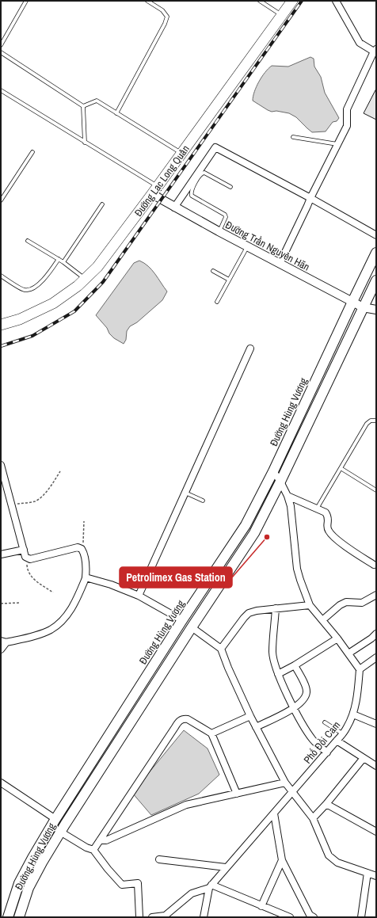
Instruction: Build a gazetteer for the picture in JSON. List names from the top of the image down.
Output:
{
  "streets": {
    "highway": ["Đường Lạc Long Quân"],
    "main road": ["Đường Hùng Vương"],
    "street": ["Đường Trần Nguyên Hãn", "Phố Đồi Cam"]
  },
  "crossings": [
    ["Đường Lạc Long Quân", "Đường Trần Nguyên Hãn"],
    ["Đường Trần Nguyên Hãn", "Đường Hùng Vương"]
  ],
  "places": ["Petrolimex Gas Station"]
}
